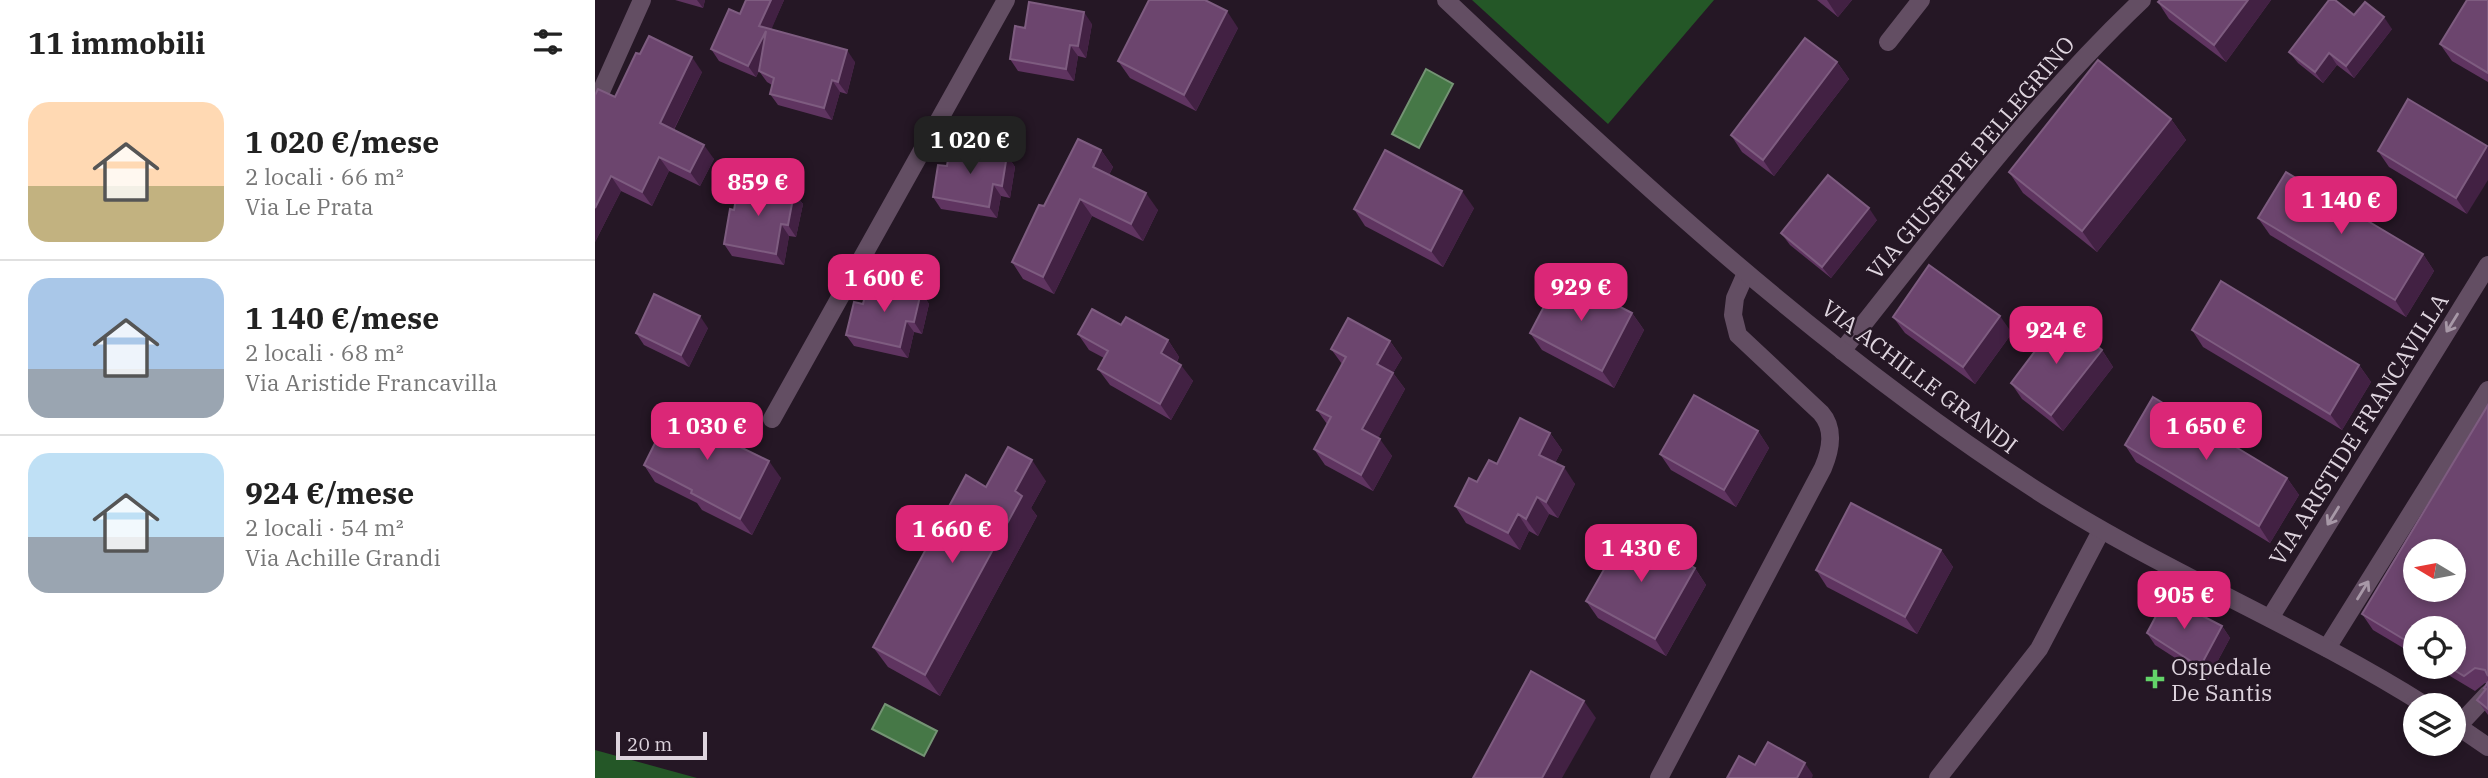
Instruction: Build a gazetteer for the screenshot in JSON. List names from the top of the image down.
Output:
{
  "streets": {
    "street": ["VIA GIUSEPPE PELLEGRINO", "VIA ACHILLE GRANDI", "VIA ARISTIDE FRANCAVILLA"]
  },
  "crossings": [
    ["VIA GIUSEPPE PELLEGRINO", "VIA ACHILLE GRANDI"],
    ["VIA ACHILLE GRANDI", "VIA ARISTIDE FRANCAVILLA"]
  ],
  "places": {
    "health": ["Ospedale De Santis"]
  },
  "scale_bar": "20 m",
  "north": "left",
  "page": {
    "heading": "11 immobili",
    "list": [
      {
        "name": "1 020 €/mese",
        "note": "2 locali · 66 m² · Via Le Prata"
      },
      {
        "name": "1 140 €/mese",
        "note": "2 locali · 68 m² · Via Aristide Francavilla"
      },
      {
        "name": "924 €/mese",
        "note": "2 locali · 54 m² · Via Achille Grandi"
      }
    ],
    "price": [
      "1 020 €",
      "859 €",
      "1 140 €",
      "1 600 €",
      "929 €",
      "924 €",
      "1 030 €",
      "1 650 €",
      "1 660 €",
      "1 430 €",
      "905 €"
    ],
    "scale": "20 m"
  }
}
